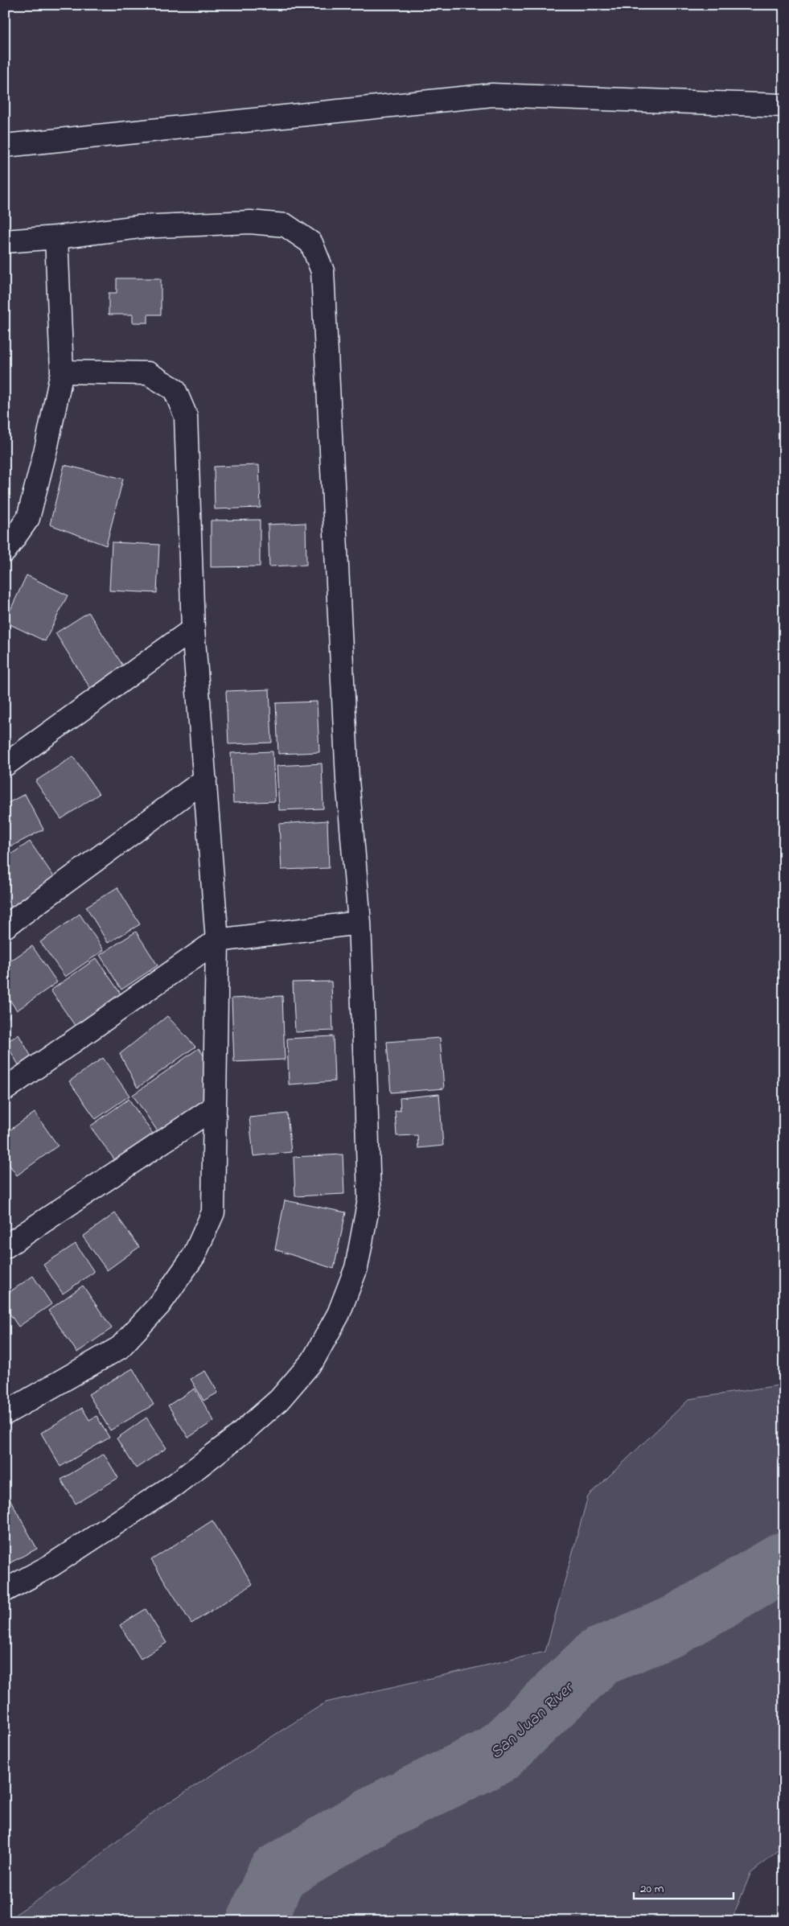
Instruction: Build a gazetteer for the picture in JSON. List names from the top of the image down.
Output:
{
  "water": ["San Juan River"],
  "scale_bar": "20 m"
}
